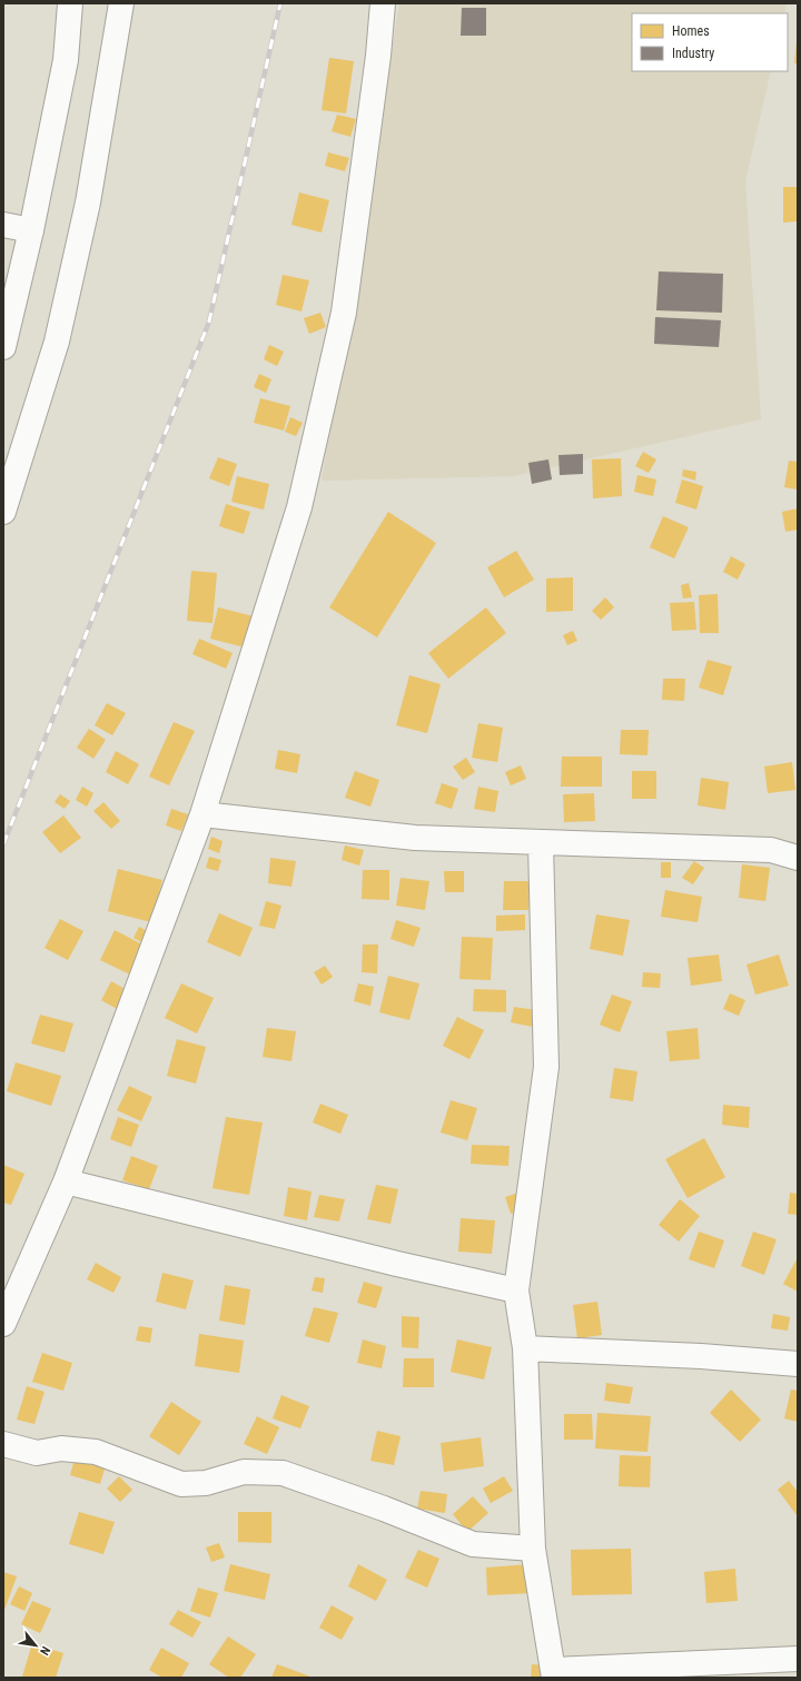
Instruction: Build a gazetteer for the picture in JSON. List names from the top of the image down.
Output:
{
  "legend": ["Homes", "Industry"],
  "north": "bottom right"
}
